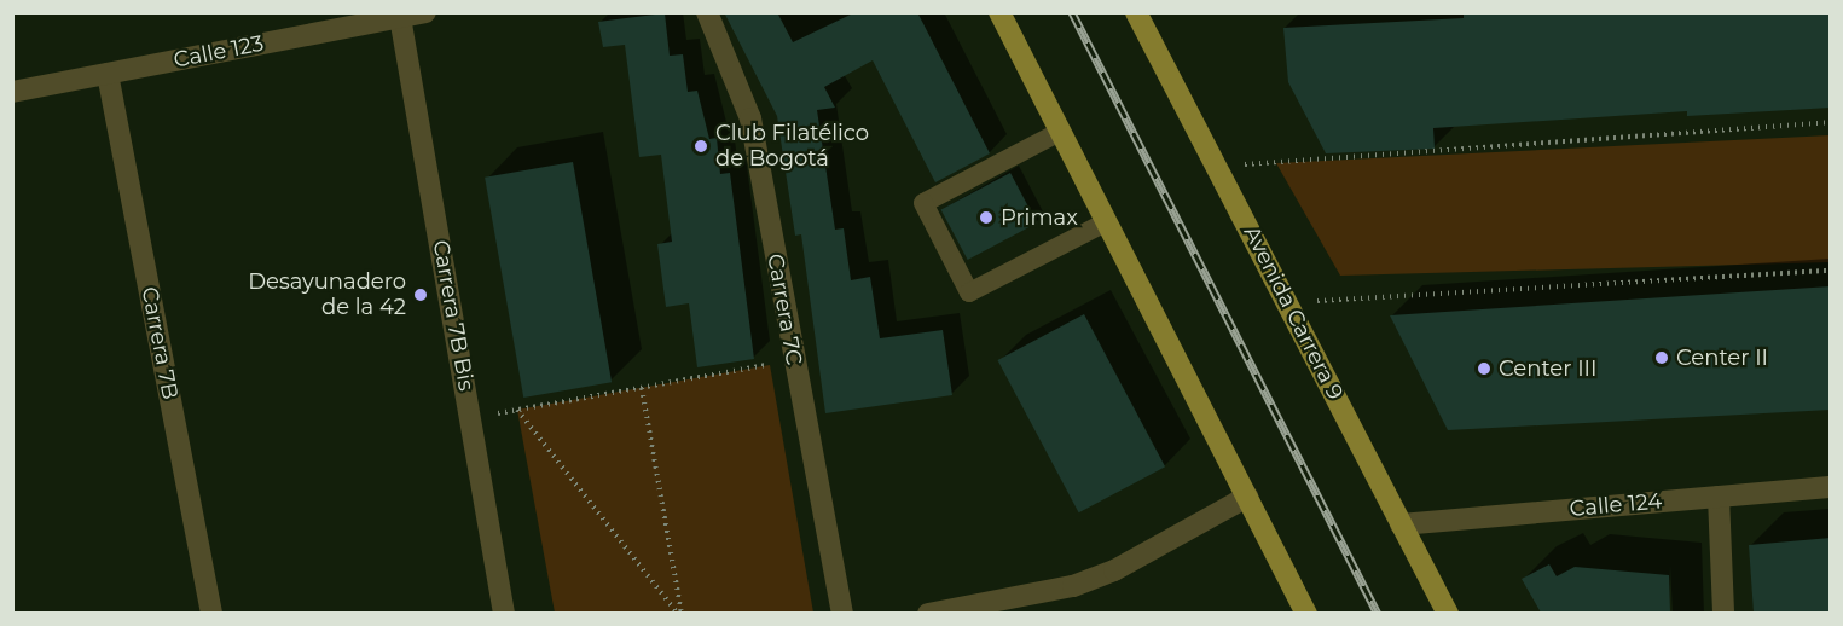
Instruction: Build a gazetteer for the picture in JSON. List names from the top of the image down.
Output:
{
  "streets": {
    "main road": ["Avenida Carrera 9"],
    "street": [
      "Calle 123",
      "Carrera 7C",
      "Carrera 7B Bis",
      "Carrera 7B",
      "Calle 124"
    ]
  },
  "crossings": [
    ["Calle 123", "Carrera 7B Bis"],
    ["Calle 123", "Carrera 7B"],
    ["Avenida Carrera 9", "Calle 124"]
  ],
  "places": [
    "Club Filatélico de Bogotá",
    "Primax",
    "Desayunadero de la 42",
    "Center II",
    "Center III"
  ]
}
